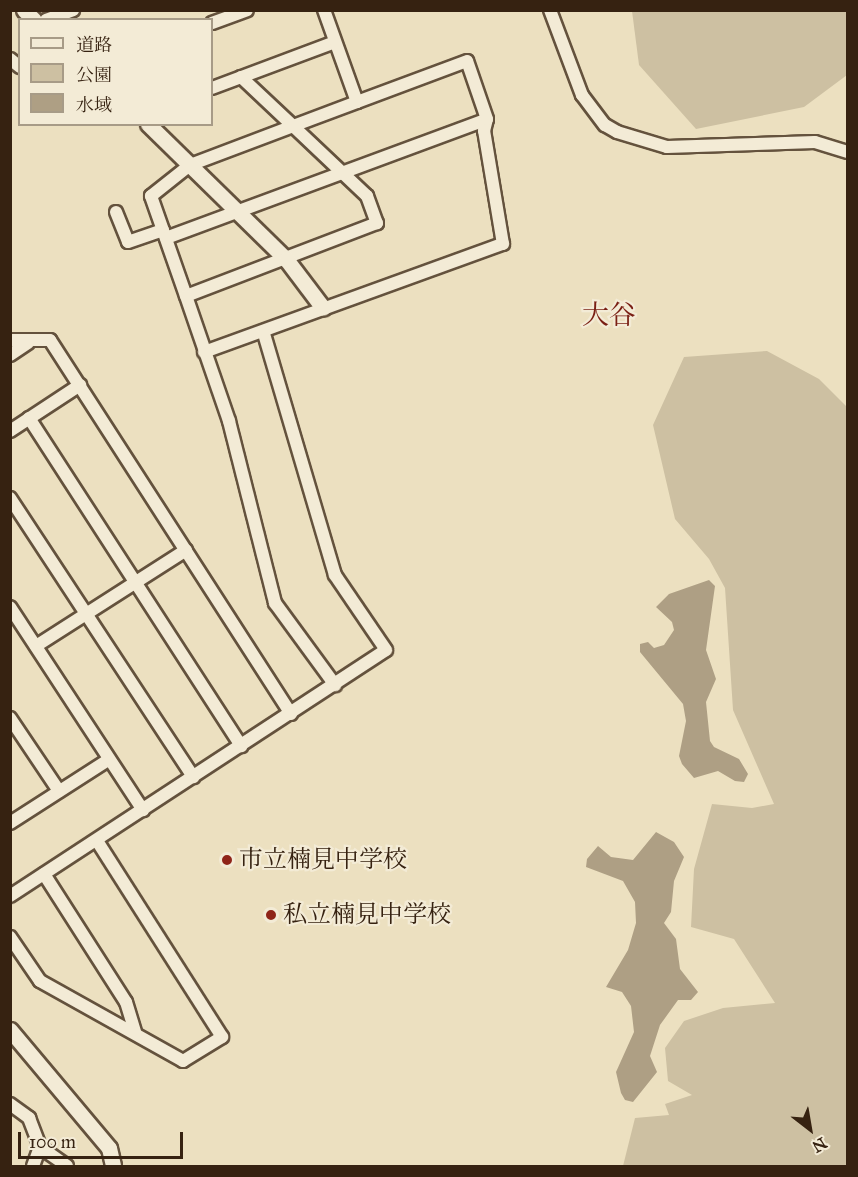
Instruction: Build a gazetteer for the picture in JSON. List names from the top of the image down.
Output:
{
  "districts": ["大谷"],
  "places": ["市立楠見中学校", "私立楠見中学校"],
  "legend": ["道路", "公園", "水域"],
  "scale_bar": "100 m",
  "north": "bottom right"
}
